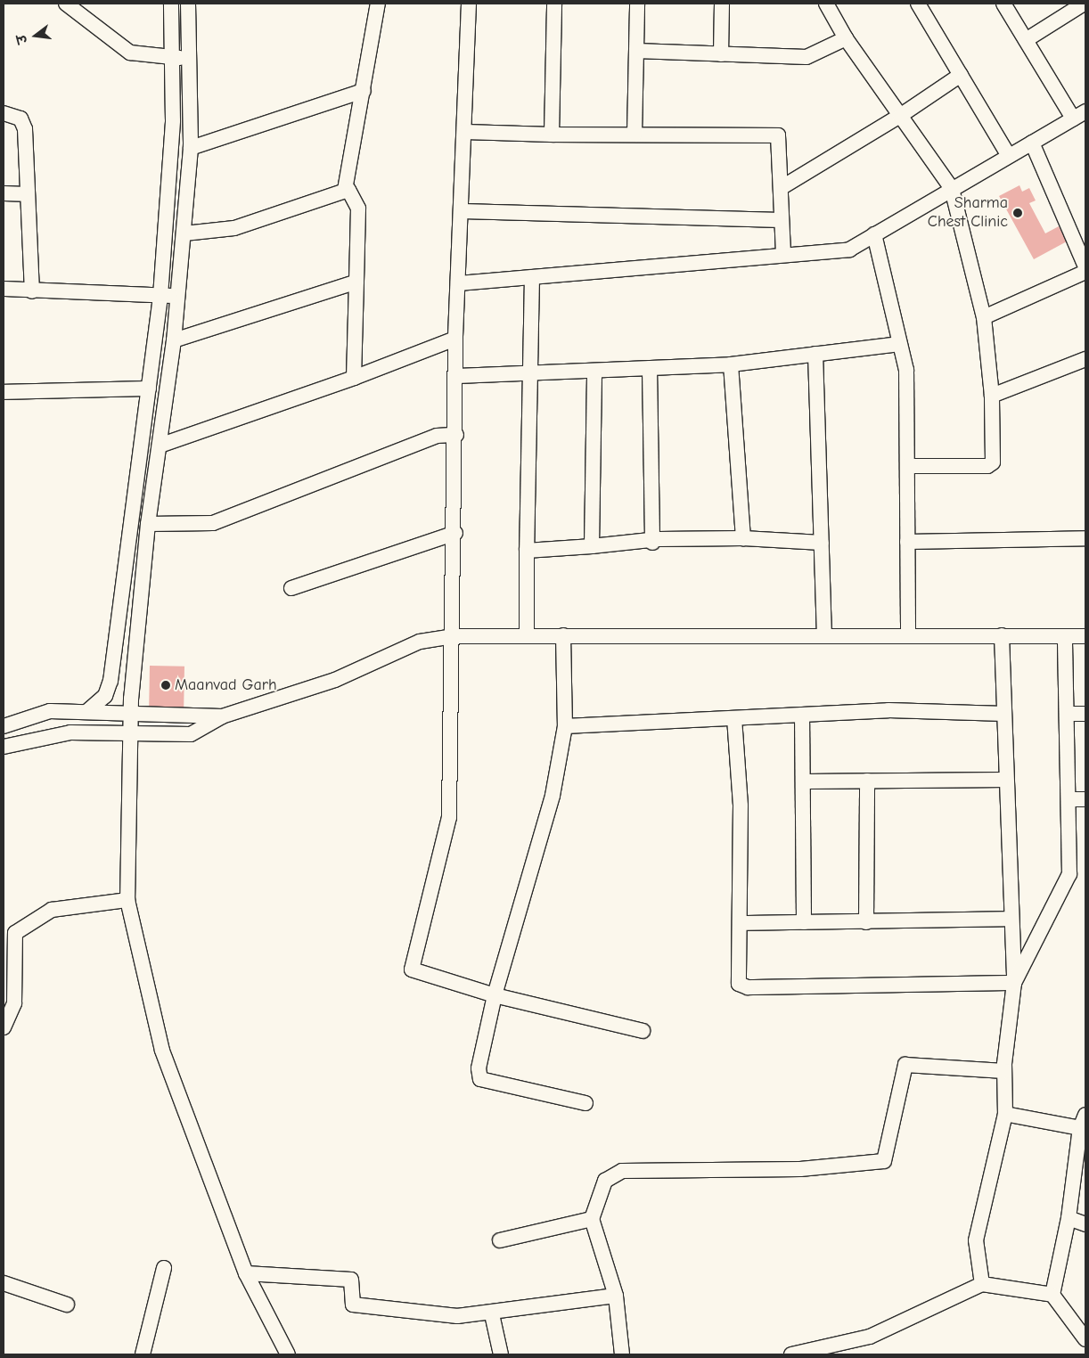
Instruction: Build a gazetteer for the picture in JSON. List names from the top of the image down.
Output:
{
  "places": ["Sharma Chest Clinic", "Maanvad Garh"],
  "north": "left"
}
